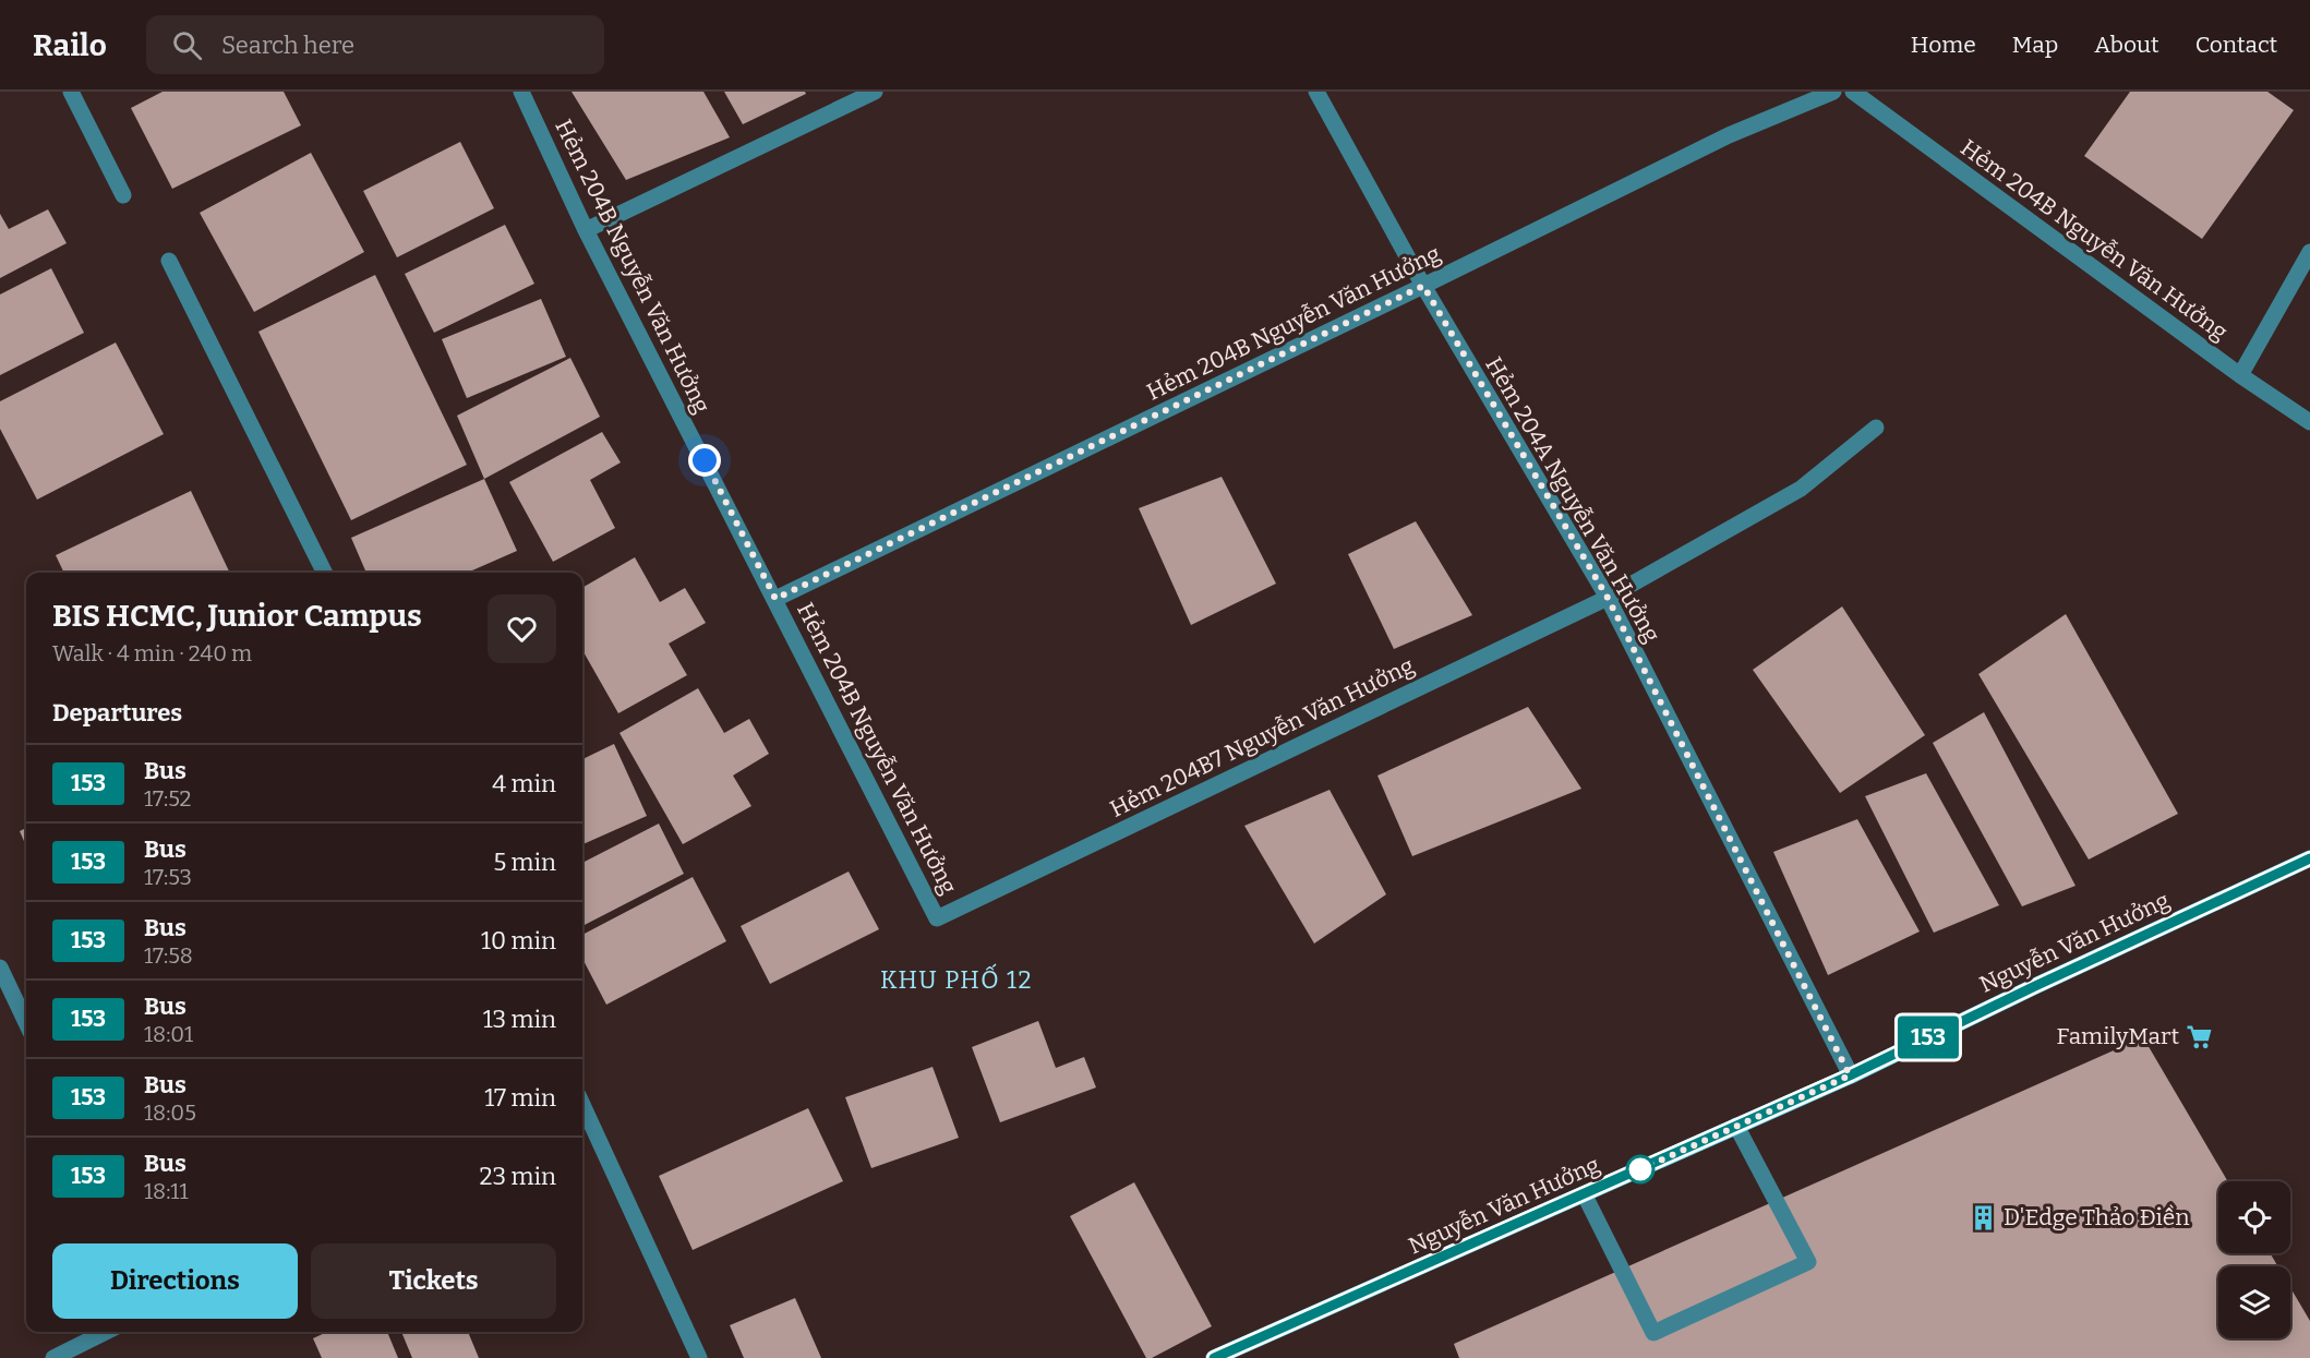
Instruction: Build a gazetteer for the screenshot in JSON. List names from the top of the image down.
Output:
{
  "streets": {
    "main road": ["Nguyễn Văn Hưởng"],
    "street": ["Hẻm 204B Nguyễn Văn Hưởng", "Hẻm 204A Nguyễn Văn Hưởng", "Hẻm 204B7 Nguyễn Văn Hưởng"]
  },
  "crossings": [
    ["Hẻm 204B Nguyễn Văn Hưởng", "Hẻm 204A Nguyễn Văn Hưởng"],
    ["Hẻm 204B Nguyễn Văn Hưởng", "Hẻm 204B7 Nguyễn Văn Hưởng"],
    ["Hẻm 204A Nguyễn Văn Hưởng", "Hẻm 204B7 Nguyễn Văn Hưởng"],
    ["Hẻm 204A Nguyễn Văn Hưởng", "Nguyễn Văn Hưởng"]
  ],
  "districts": ["KHU PHỐ 12"],
  "places": {
    "supermarket": ["FamilyMart"],
    "building": ["D'Edge Thảo Điền"]
  },
  "lines": ["bus line 153"],
  "page": {
    "header": "Railo",
    "search": "Search here",
    "nav": [
      "Home",
      "Map",
      "About",
      "Contact"
    ],
    "on_map": "153",
    "heading": [
      ["BIS HCMC, Junior Campus", "Walk · 4 min · 240 m"],
      "Departures"
    ],
    "list": [
      {
        "mark": "153",
        "name": "Bus",
        "note": "17:52",
        "value": "4 min"
      },
      {
        "mark": "153",
        "name": "Bus",
        "note": "17:53",
        "value": "5 min"
      },
      {
        "mark": "153",
        "name": "Bus",
        "note": "17:58",
        "value": "10 min"
      },
      {
        "mark": "153",
        "name": "Bus",
        "note": "18:01",
        "value": "13 min"
      },
      {
        "mark": "153",
        "name": "Bus",
        "note": "18:05",
        "value": "17 min"
      },
      {
        "mark": "153",
        "name": "Bus",
        "note": "18:11",
        "value": "23 min"
      }
    ],
    "buttons": ["Directions", "Tickets"]
  }
}
